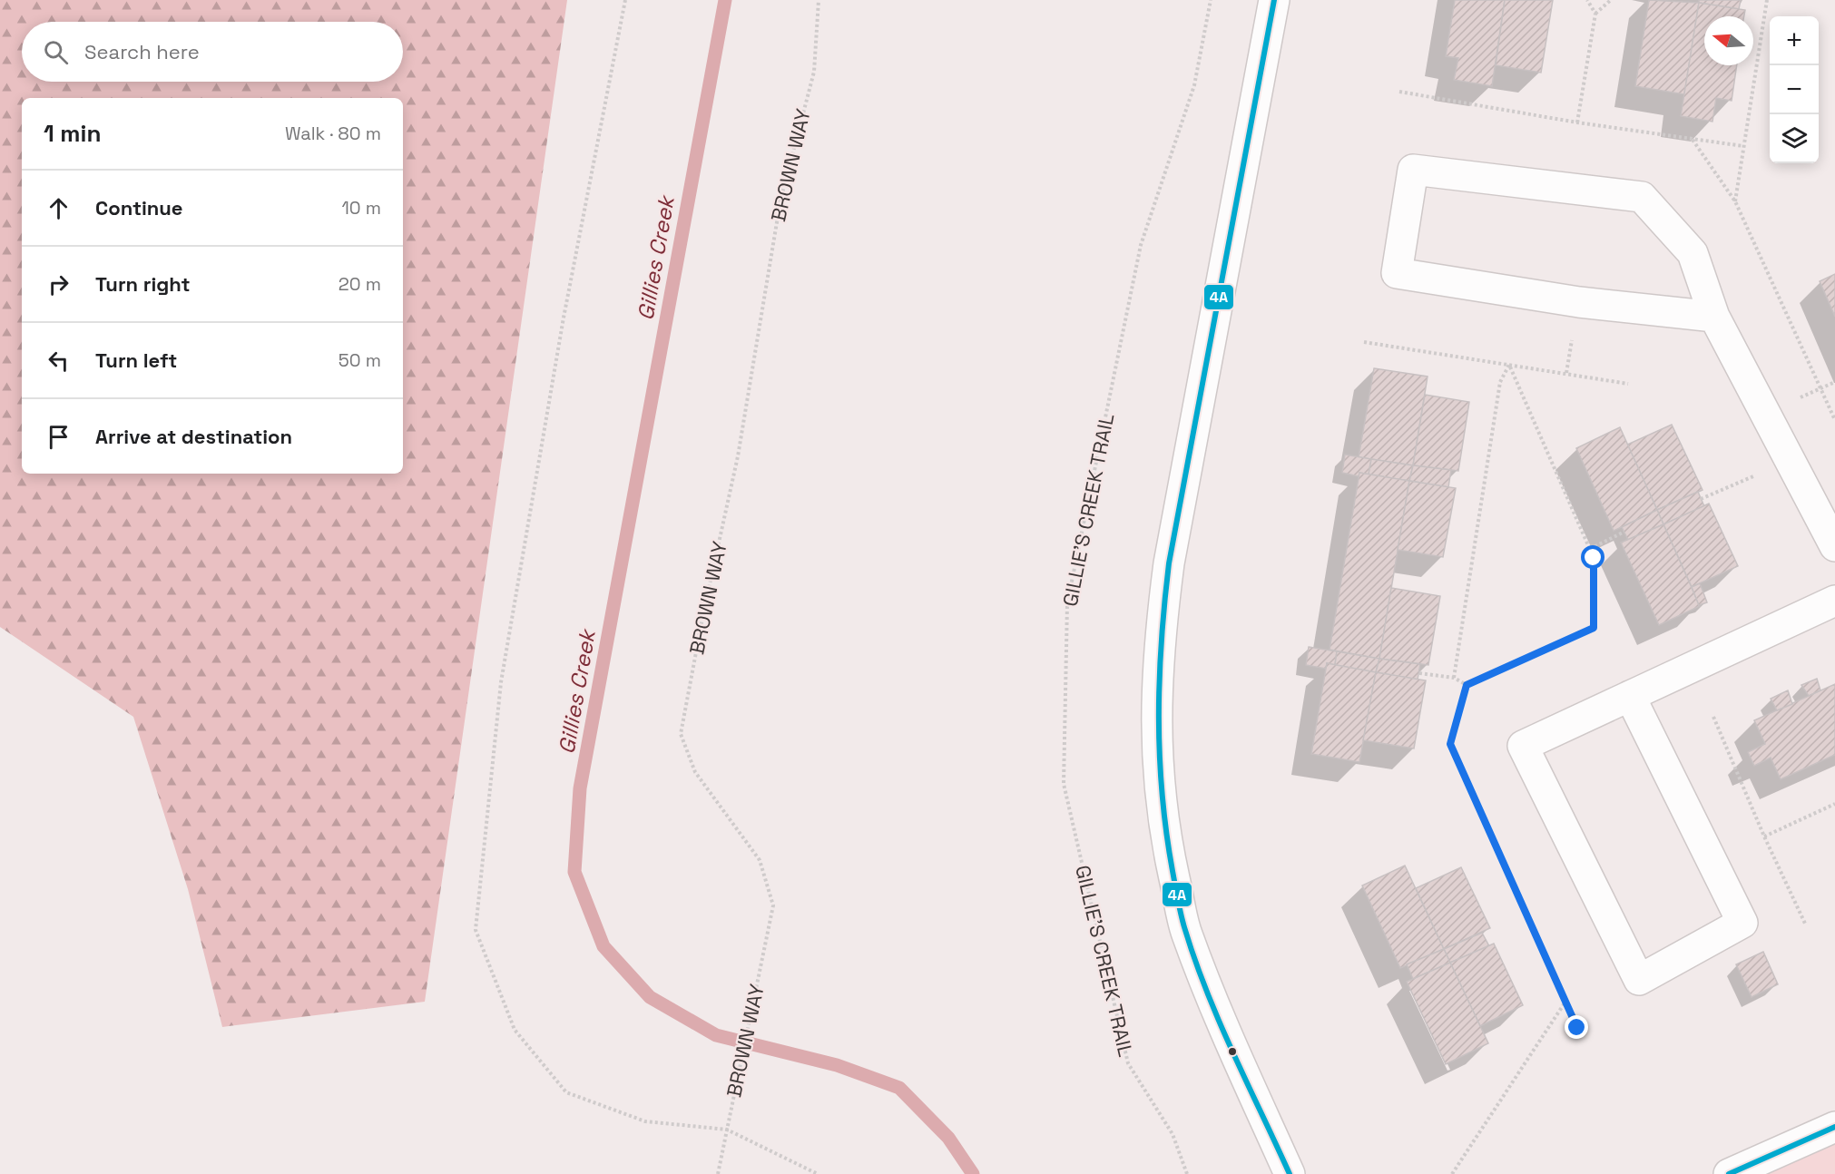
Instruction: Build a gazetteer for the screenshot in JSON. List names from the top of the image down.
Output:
{
  "streets": {
    "path": ["BROWN WAY", "GILLIE'S CREEK TRAIL"]
  },
  "water": ["Gillies Creek"],
  "lines": ["transit line 4A"],
  "north": "left",
  "page": {
    "map_buttons": ["+", "−"],
    "search": "Search here",
    "heading": ["1 min", "Walk · 80 m"],
    "list": [
      ["Continue", "10 m"],
      ["Turn right", "20 m"],
      ["Turn left", "50 m"],
      "Arrive at destination"
    ]
  }
}
